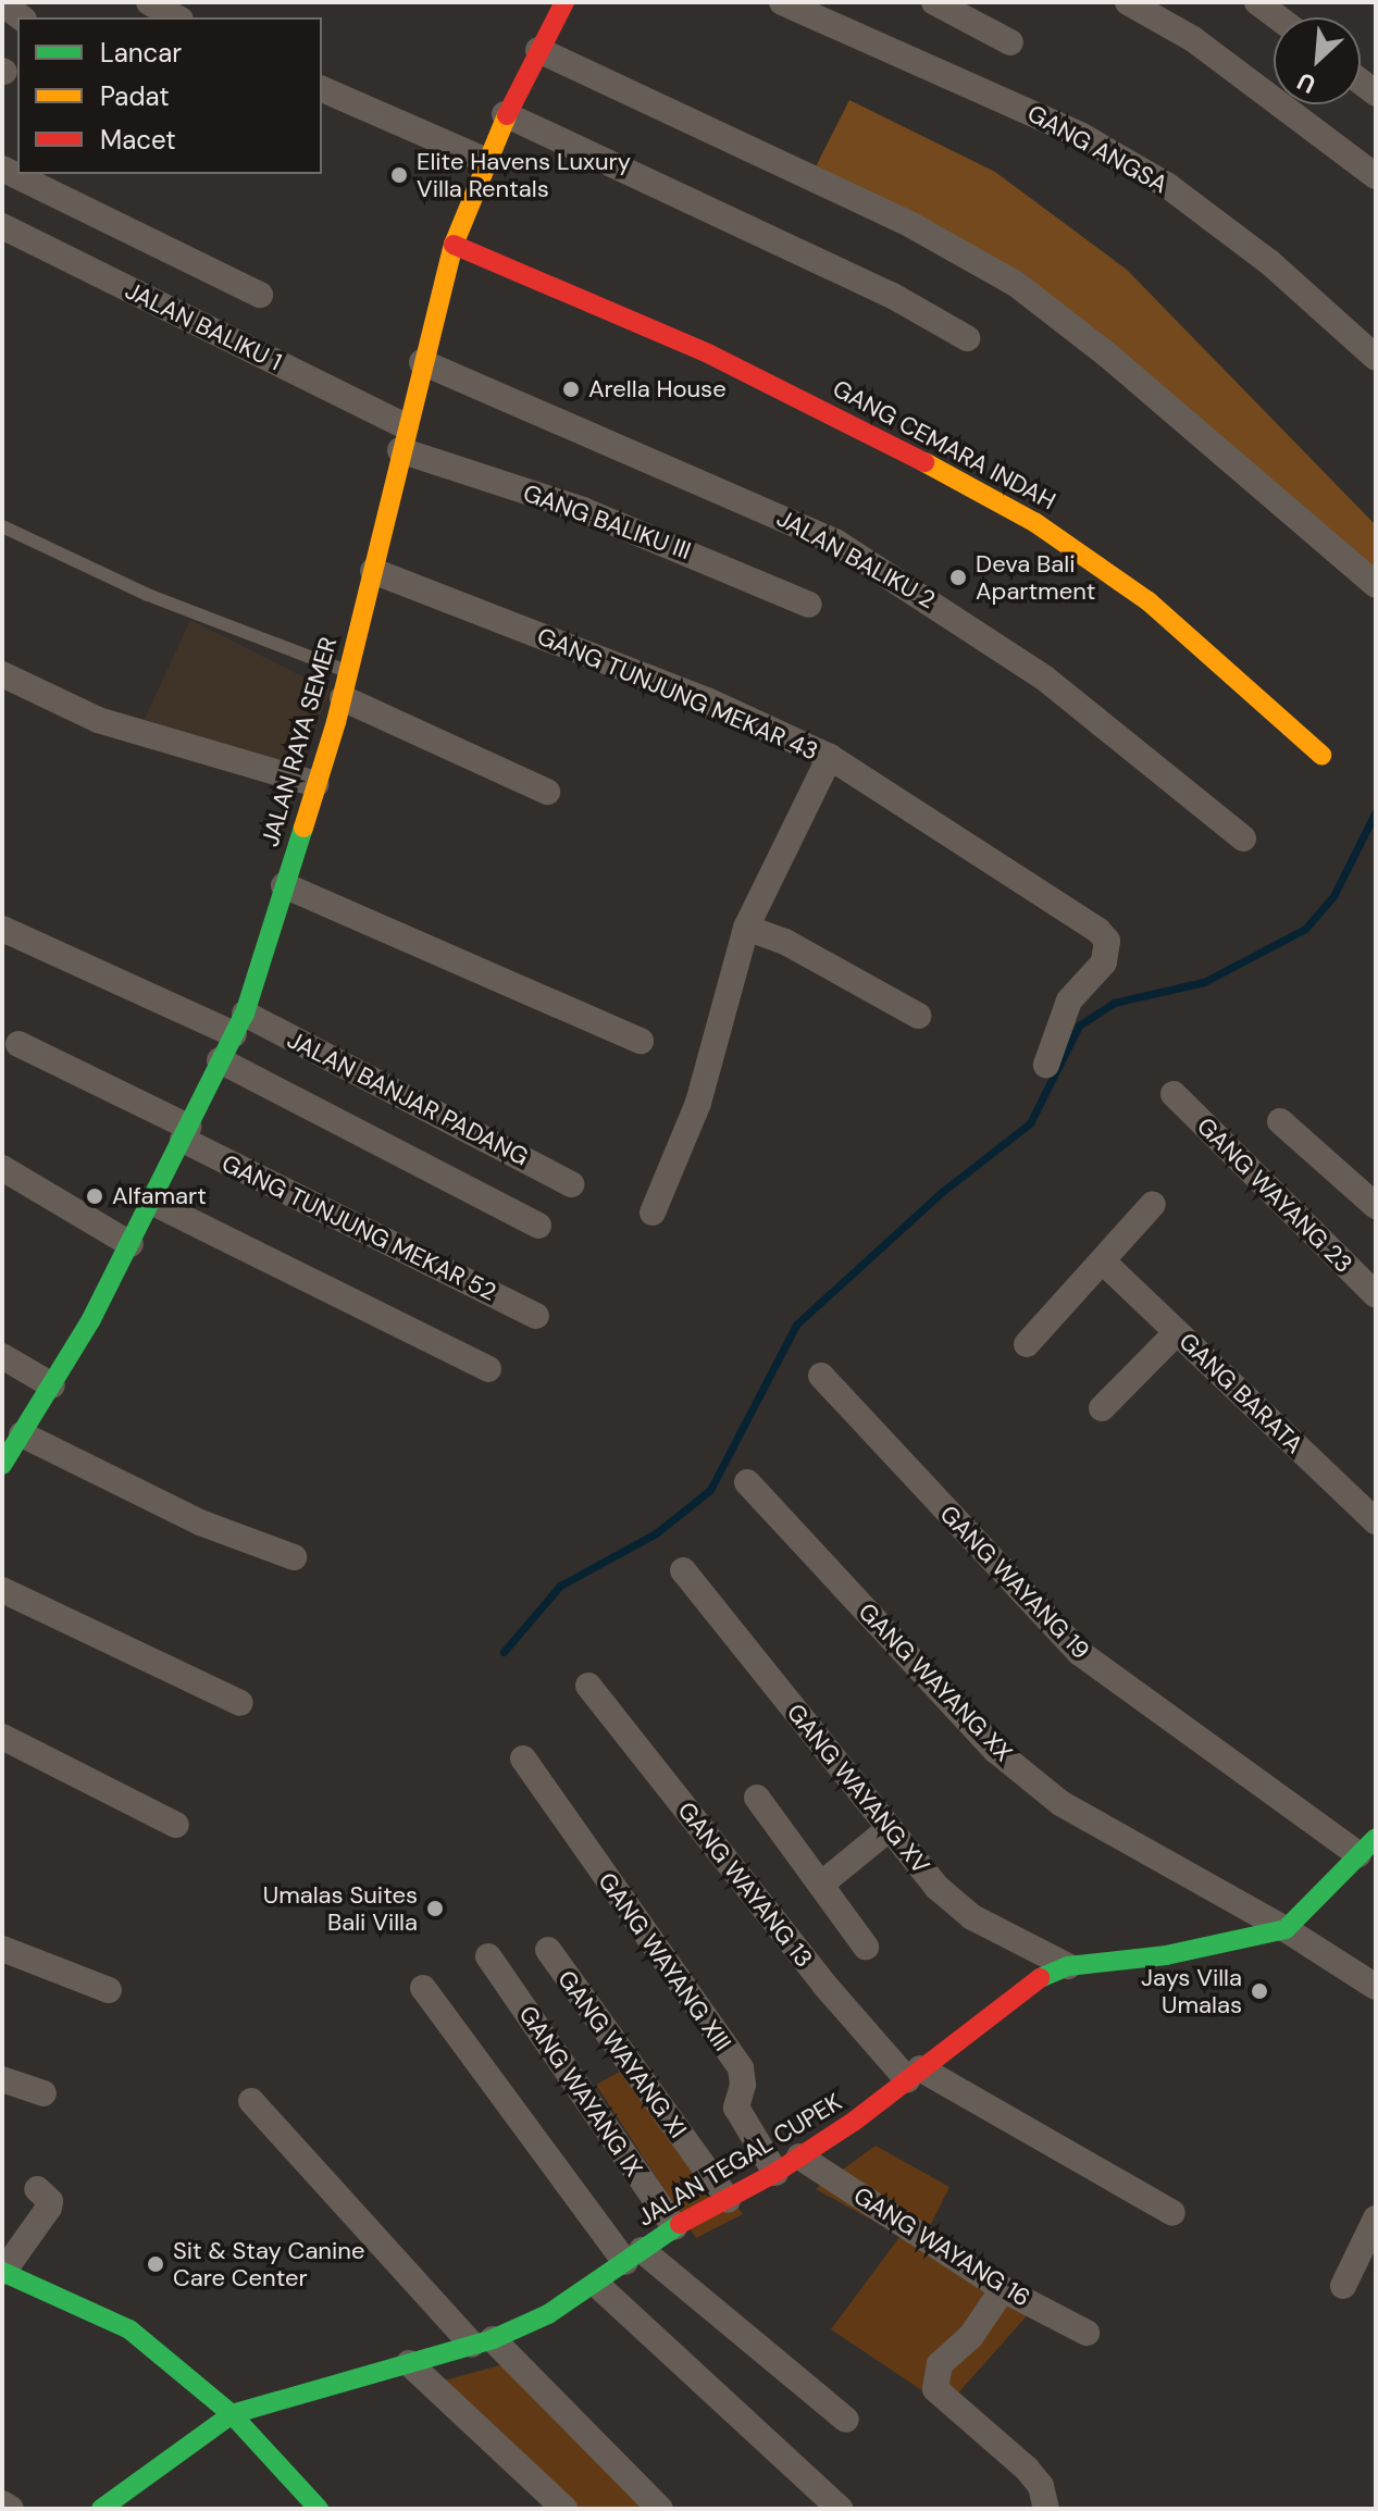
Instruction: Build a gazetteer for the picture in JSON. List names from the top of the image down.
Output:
{
  "streets": {
    "street": [
      "GANG ANGSA",
      "JALAN BALIKU 1",
      "GANG CEMARA INDAH",
      "GANG BALIKU III",
      "JALAN BALIKU 2",
      "GANG TUNJUNG MEKAR 43",
      "JALAN RAYA SEMER",
      "JALAN BANJAR PADANG",
      "GANG WAYANG 23",
      "GANG TUNJUNG MEKAR 52",
      "GANG BARATA",
      "GANG WAYANG 19",
      "GANG WAYANG XX",
      "GANG WAYANG XV",
      "GANG WAYANG 13",
      "GANG WAYANG XIII",
      "GANG WAYANG XI",
      "GANG WAYANG IX",
      "JALAN TEGAL CUPEK",
      "GANG WAYANG 16"
    ]
  },
  "crossings": [
    ["JALAN BALIKU 1", "GANG BALIKU III"],
    ["JALAN BALIKU 1", "JALAN RAYA SEMER"],
    ["GANG CEMARA INDAH", "JALAN RAYA SEMER"],
    ["GANG BALIKU III", "JALAN RAYA SEMER"],
    ["JALAN BALIKU 2", "JALAN RAYA SEMER"],
    ["GANG TUNJUNG MEKAR 43", "JALAN RAYA SEMER"],
    ["JALAN RAYA SEMER", "JALAN BANJAR PADANG"],
    ["JALAN RAYA SEMER", "GANG TUNJUNG MEKAR 52"],
    ["GANG WAYANG XX", "JALAN TEGAL CUPEK"],
    ["GANG WAYANG XV", "JALAN TEGAL CUPEK"],
    ["GANG WAYANG 13", "JALAN TEGAL CUPEK"],
    ["GANG WAYANG XIII", "JALAN TEGAL CUPEK"],
    ["GANG WAYANG XI", "JALAN TEGAL CUPEK"],
    ["GANG WAYANG IX", "JALAN TEGAL CUPEK"],
    ["JALAN TEGAL CUPEK", "GANG WAYANG 16"]
  ],
  "places": [
    "Elite Havens Luxury Villa Rentals",
    "Arella House",
    "Deva Bali Apartment",
    "Alfamart",
    "Umalas Suites Bali Villa",
    "Jays Villa Umalas",
    "Sit & Stay Canine Care Center"
  ],
  "legend": ["Lancar", "Padat", "Macet"],
  "north": "bottom left"
}
